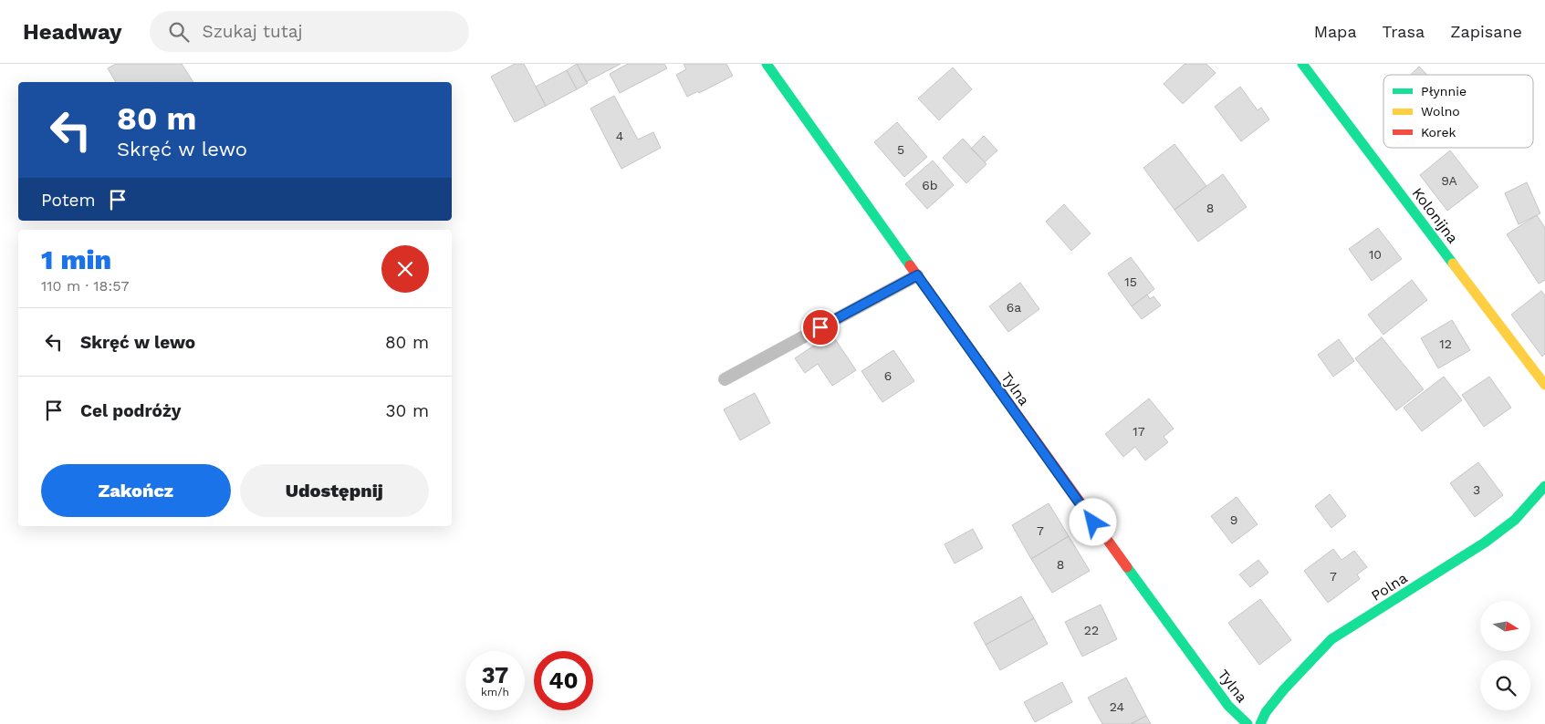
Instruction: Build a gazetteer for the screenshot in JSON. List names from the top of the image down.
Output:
{
  "streets": {
    "street": ["Kolonijna", "Tylna", "Polna"]
  },
  "house_numbers": [
    "4",
    "5",
    "9A",
    "6b",
    "8",
    "10",
    "15",
    "6a",
    "12",
    "6",
    "17",
    "3",
    "9",
    "7",
    "8",
    "7",
    "22",
    "24"
  ],
  "legend": ["Płynnie", "Wolno", "Korek"],
  "north": "right",
  "page": {
    "header": "Headway",
    "search": "Szukaj tutaj",
    "nav": ["Mapa", "Trasa", "Zapisane"],
    "turn": ["80 m", "Skręć w lewo"],
    "then": "Potem",
    "heading": ["1 min", "110 m · 18:57"],
    "list": [
      {
        "name": "Skręć w lewo",
        "value": "80 m"
      },
      {
        "name": "Cel podróży",
        "value": "30 m"
      }
    ],
    "buttons": ["Zakończ", "Udostępnij"],
    "speed": "37 km/h",
    "limit": "40"
  }
}
